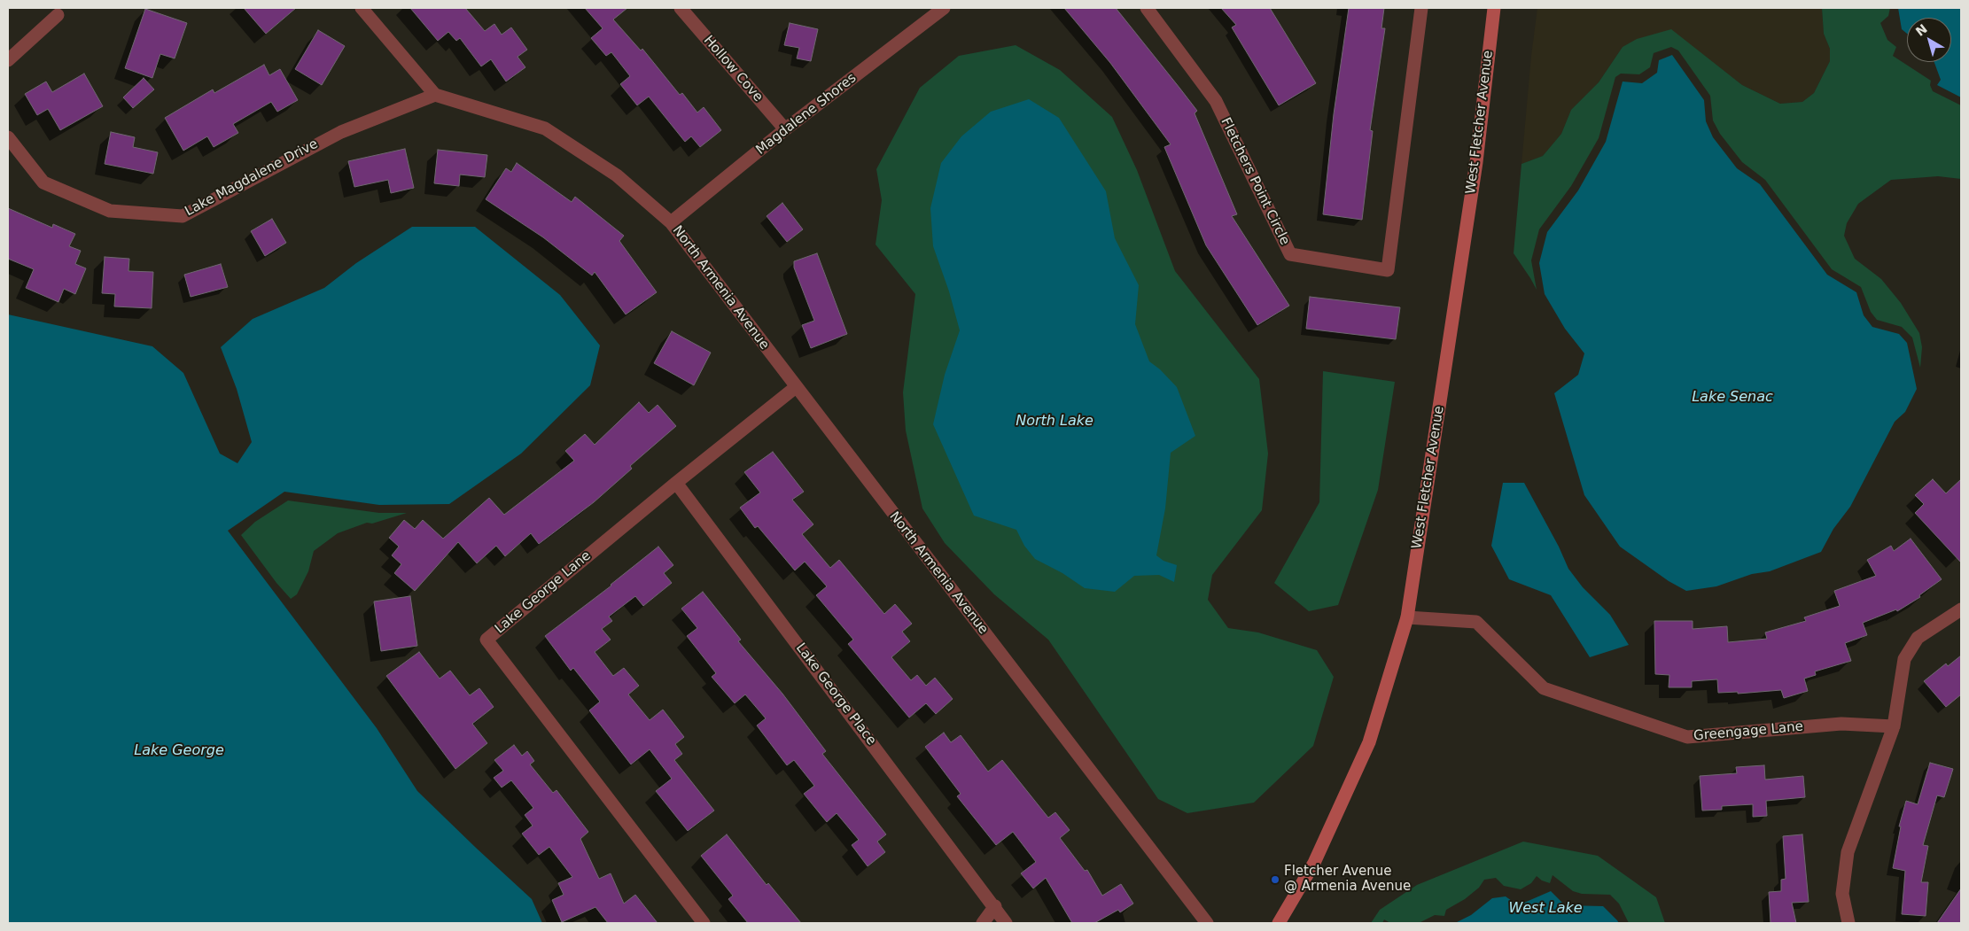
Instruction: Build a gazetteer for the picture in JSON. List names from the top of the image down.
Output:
{
  "streets": {
    "main road": ["West Fletcher Avenue"],
    "street": [
      "Hollow Cove",
      "Magdalene Shores",
      "Lake Magdalene Drive",
      "Fletchers Point Circle",
      "North Armenia Avenue",
      "Lake George Lane",
      "Lake George Place",
      "Greengage Lane"
    ]
  },
  "crossings": [
    ["Hollow Cove", "Magdalene Shores"],
    ["Magdalene Shores", "North Armenia Avenue"],
    ["West Fletcher Avenue", "Greengage Lane"],
    ["North Armenia Avenue", "Lake George Lane"],
    ["Lake George Lane", "Lake George Place"]
  ],
  "water": [
    "Lake Senac",
    "North Lake",
    "Lake George",
    "West Lake"
  ],
  "places": ["Fletcher Avenue @ Armenia Avenue"],
  "north": "top left"
}
